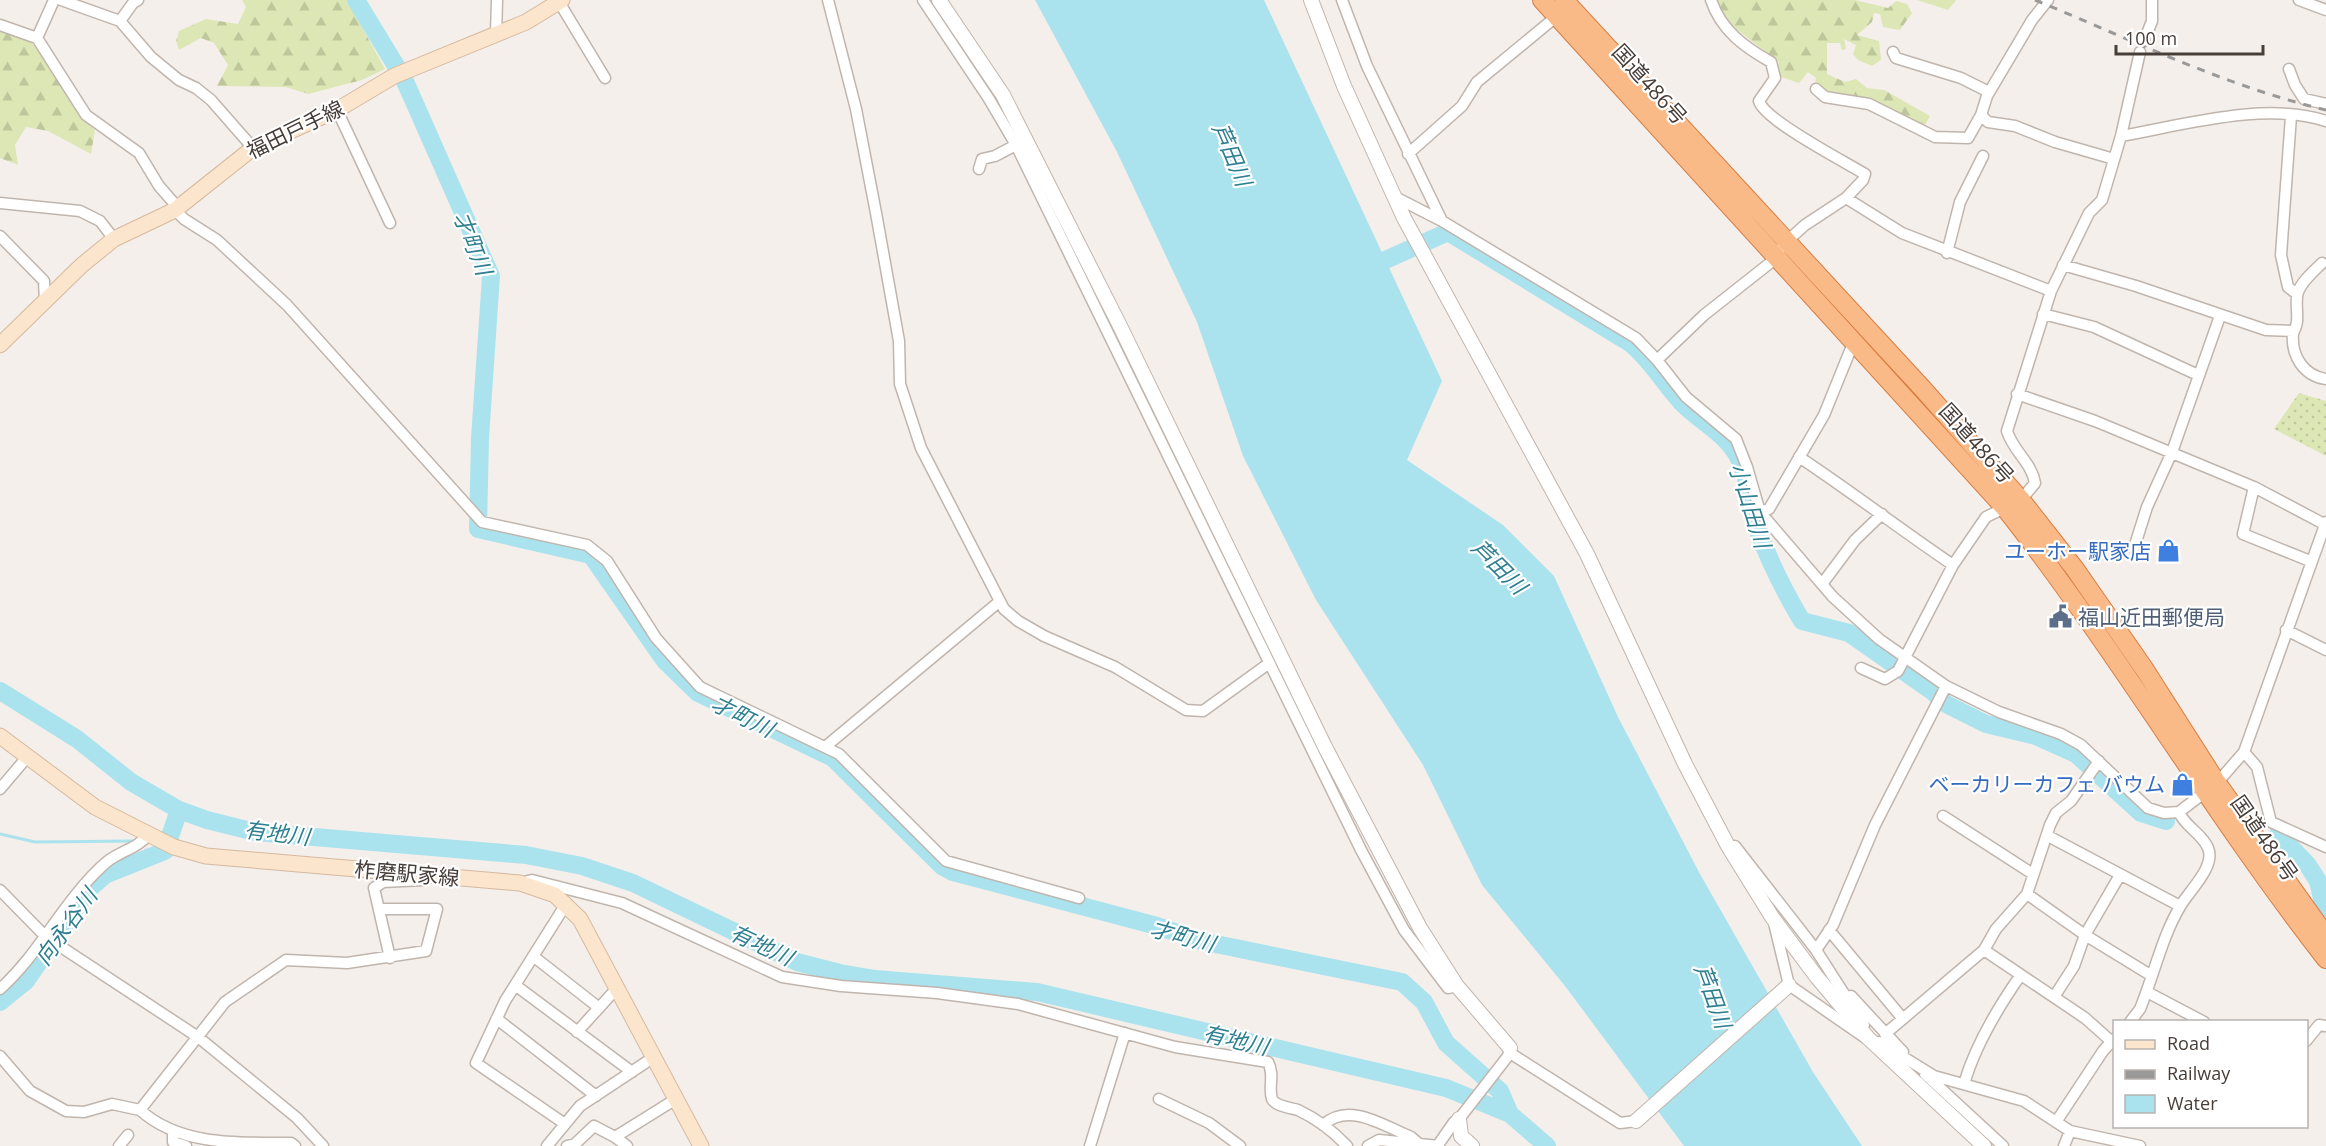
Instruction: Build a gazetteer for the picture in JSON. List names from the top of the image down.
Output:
{
  "streets": {
    "highway": ["国道486号"],
    "main road": ["福田戸手線", "柞磨駅家線"]
  },
  "water": [
    "芦田川",
    "才町川",
    "小山田川",
    "有地川",
    "向永谷川"
  ],
  "places": {
    "shop": ["ユーホー駅家店", "ベーカリーカフェ バウム"],
    "public building": ["福山近田郵便局"]
  },
  "legend": ["Road", "Railway", "Water"],
  "scale_bar": "100 m"
}
